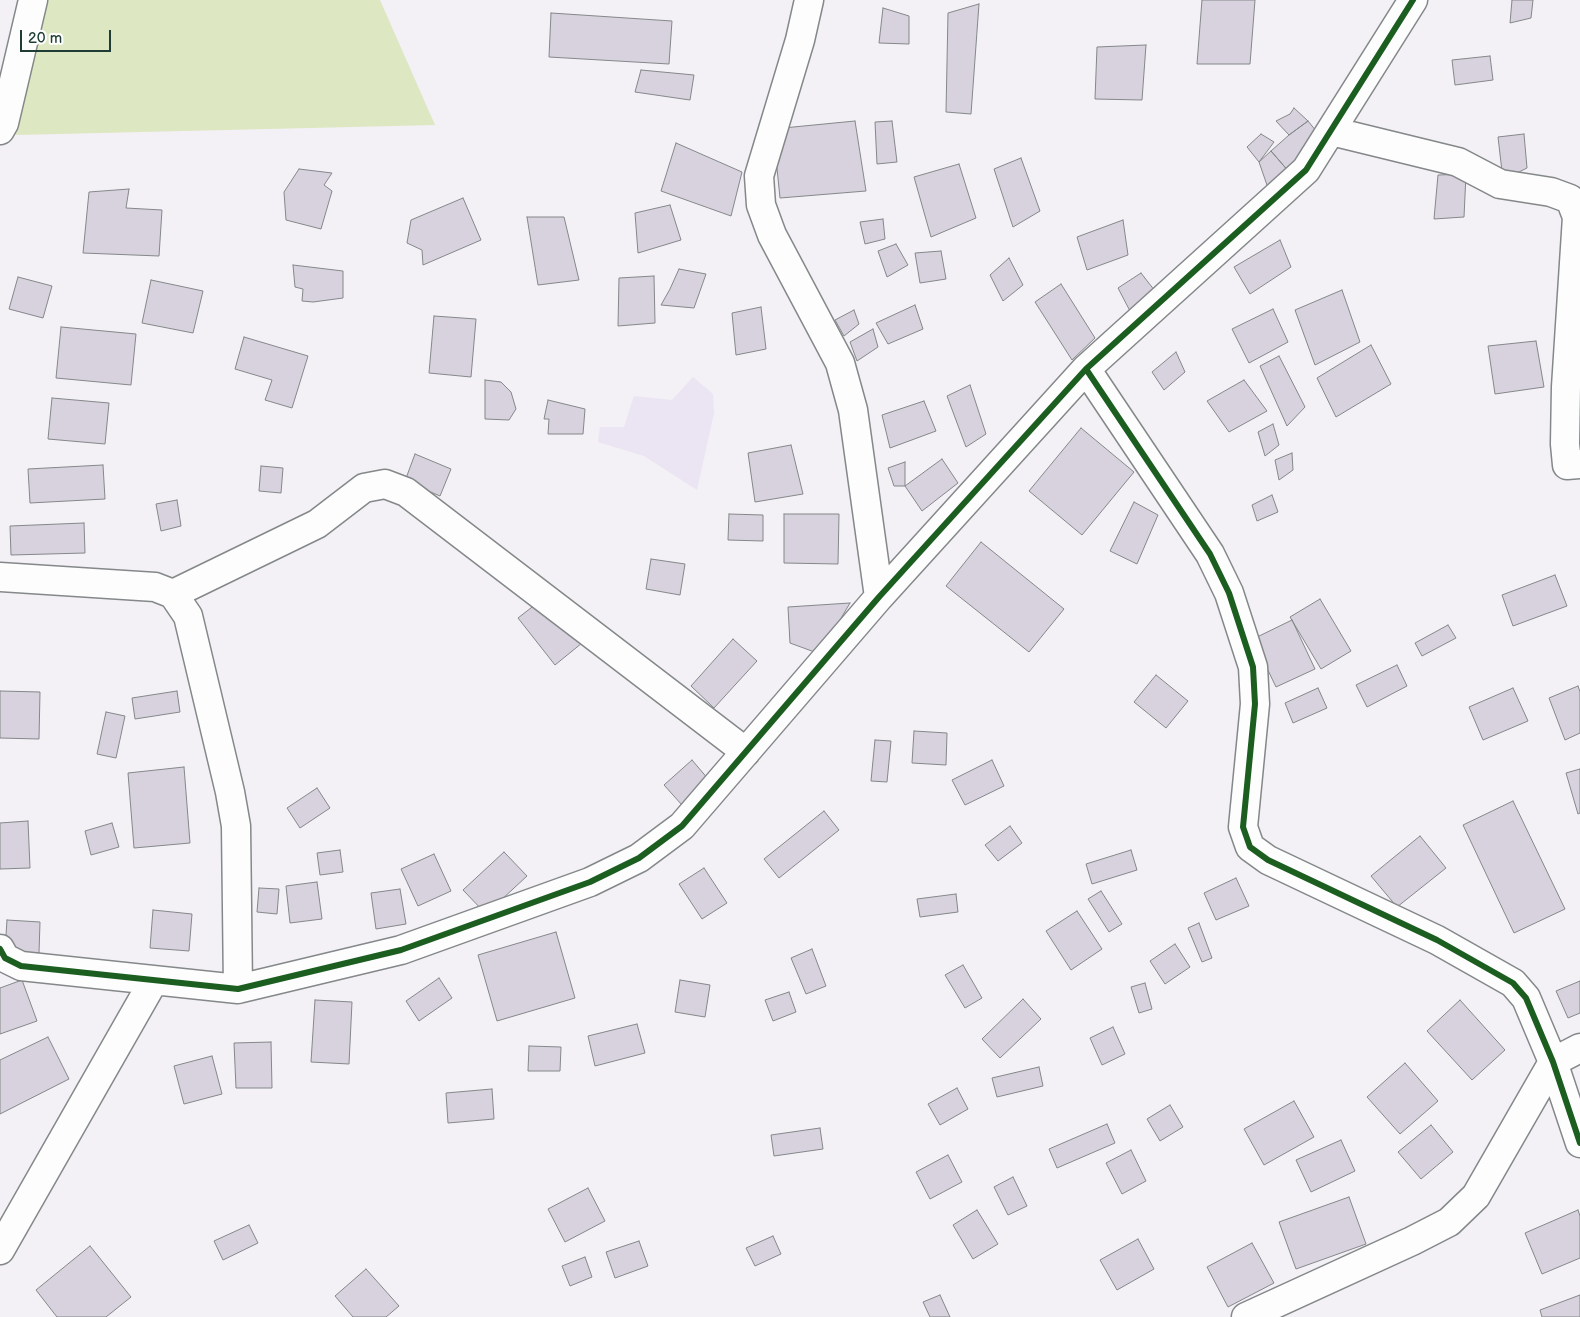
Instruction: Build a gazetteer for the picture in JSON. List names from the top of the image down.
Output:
{
  "scale_bar": "20 m"
}
